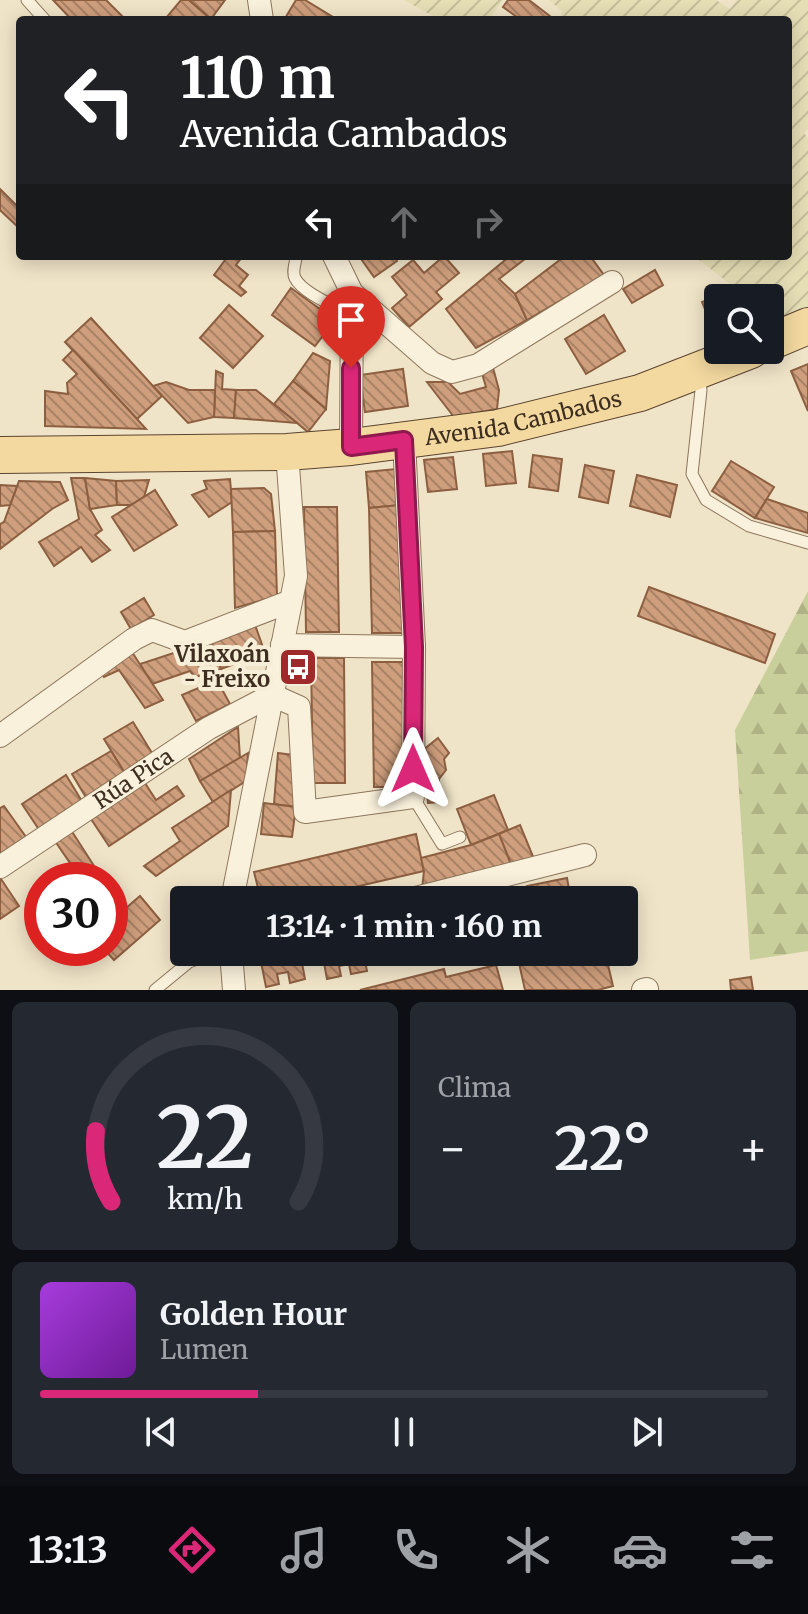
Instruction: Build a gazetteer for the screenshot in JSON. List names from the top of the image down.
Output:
{
  "streets": {
    "main road": ["Avenida Cambados"],
    "street": ["Rúa Pica"]
  },
  "places": {
    "bus stop": ["Vilaxoán - Freixo"]
  },
  "page": {
    "turn": ["110 m", "Avenida Cambados"],
    "limit": "30",
    "trip": "13:14 · 1 min · 160 m",
    "tile": "Clima",
    "heat": ["−", "22°", "+"],
    "song": ["Golden Hour", "Lumen"],
    "tabs": "13:13",
    "gauge": ["22", "km/h"]
  }
}
